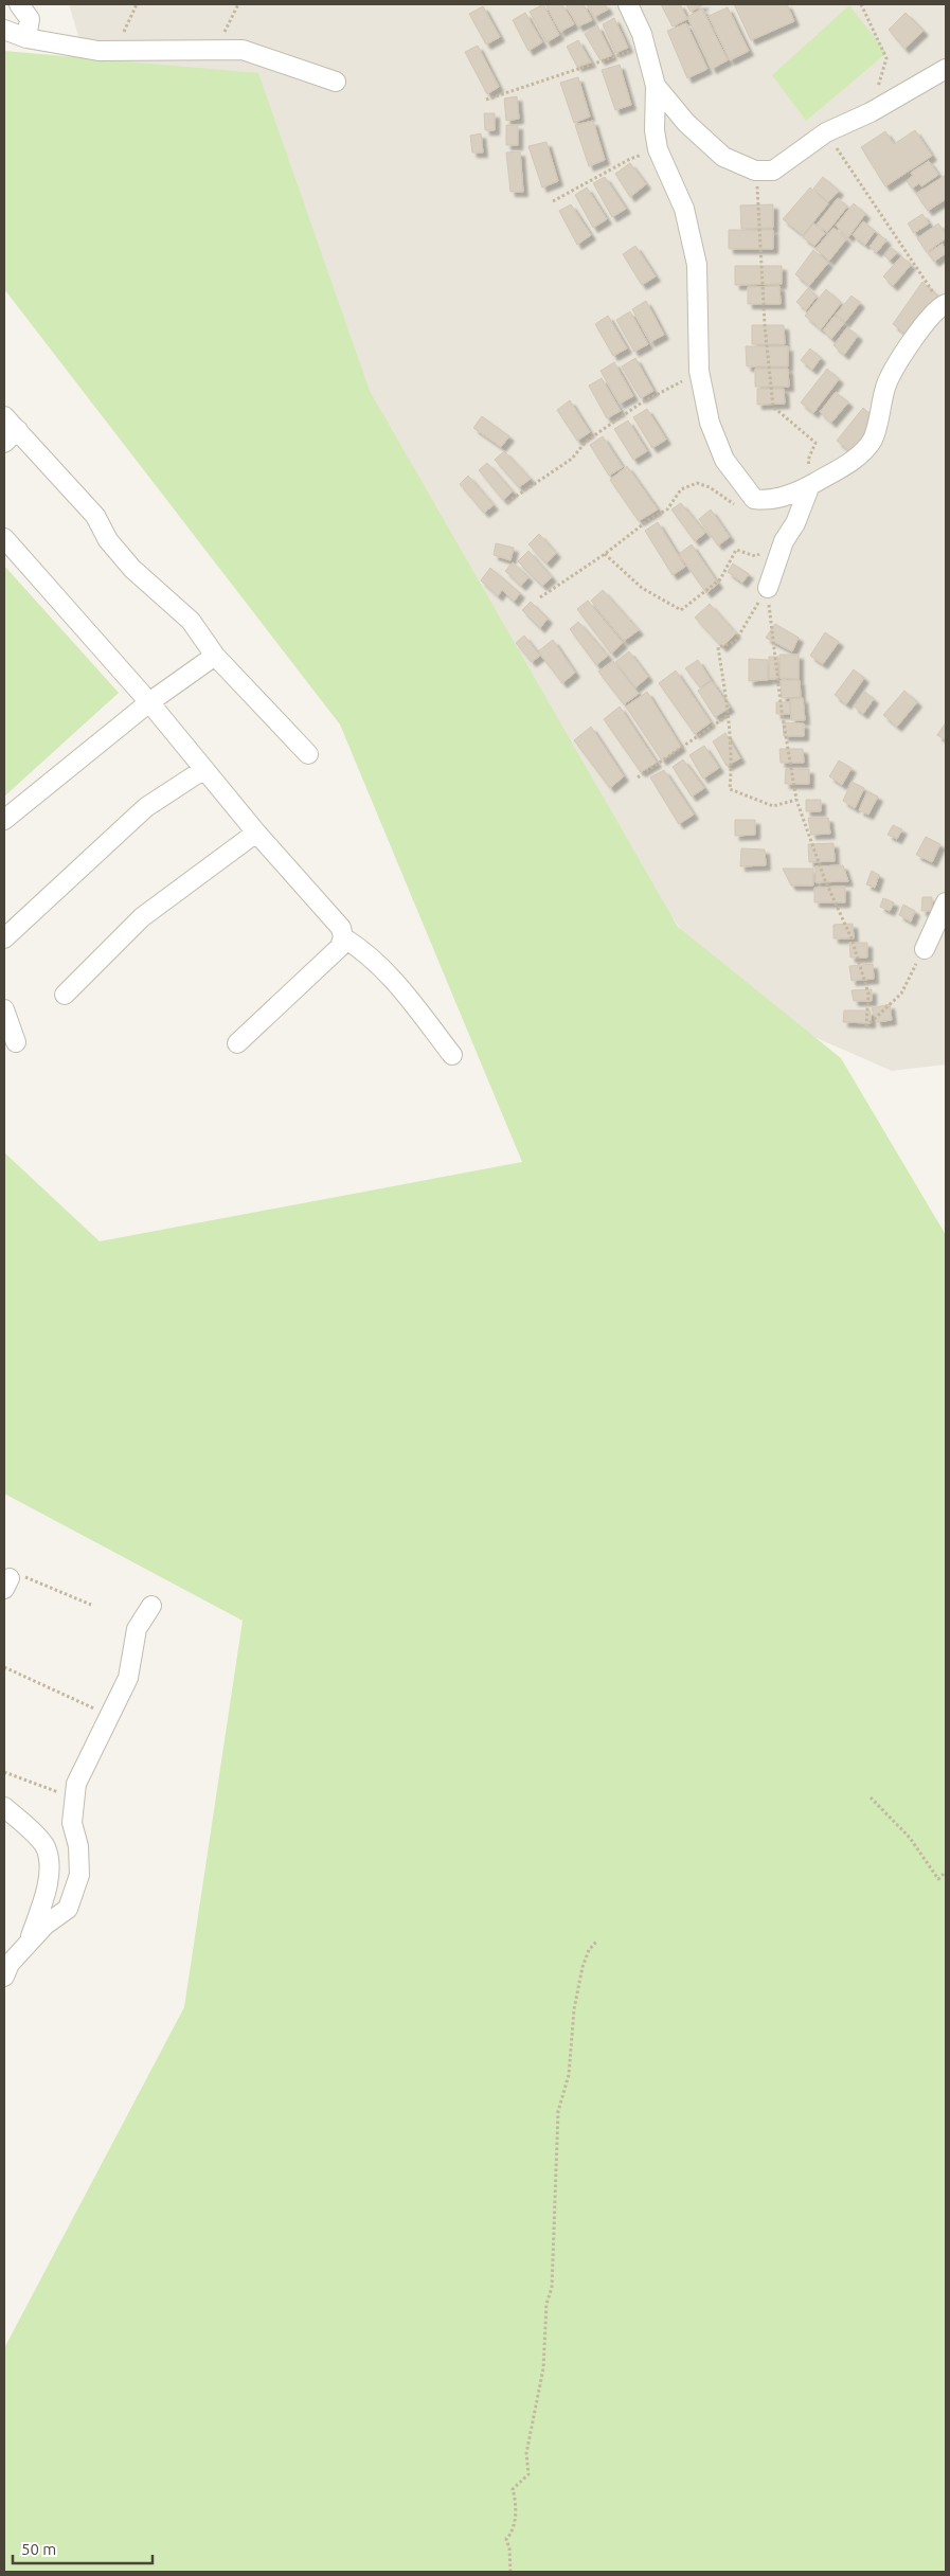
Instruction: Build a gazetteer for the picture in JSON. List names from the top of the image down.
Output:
{
  "scale_bar": "50 m"
}
